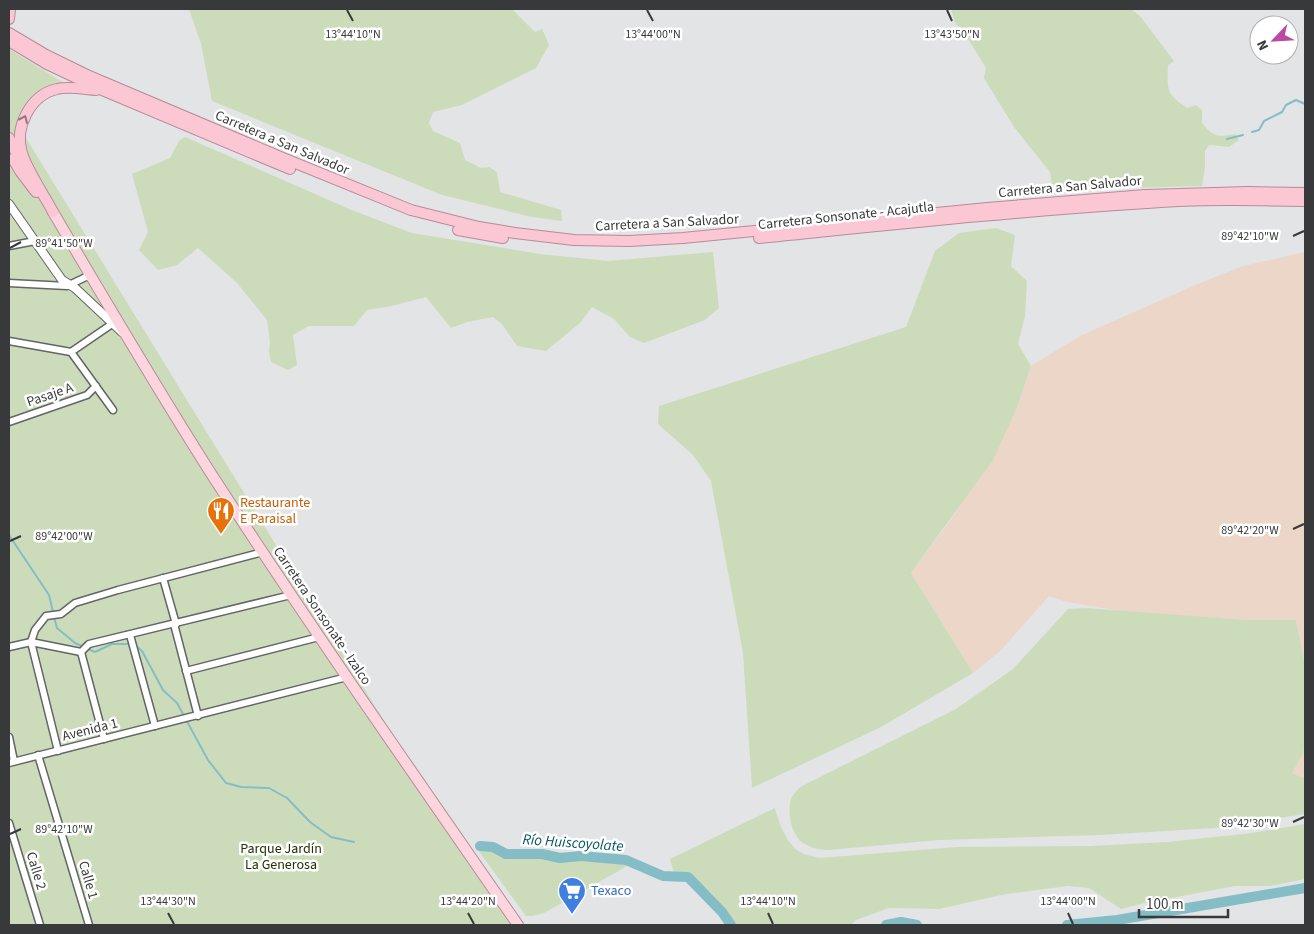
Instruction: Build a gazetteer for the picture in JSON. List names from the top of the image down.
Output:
{
  "streets": {
    "highway": ["Carretera a San Salvador", "Carretera Sonsonate - Acajutla"],
    "main road": ["Carretera Sonsonate - Izalco"],
    "street": [
      "Pasaje A",
      "Avenida 1",
      "Calle 2",
      "Calle 1"
    ]
  },
  "crossings": [
    ["Carretera Sonsonate - Izalco", "Avenida 1"],
    ["Avenida 1", "Calle 1"]
  ],
  "water": ["Río Huiscoyolate"],
  "parks": ["Parque Jardín La Generosa"],
  "places": {
    "restaurant": ["Restaurante E Paraisal"],
    "supermarket": ["Texaco"]
  },
  "scale_bar": "100 m",
  "north": "bottom left",
  "coordinates": [
    "13°44'10\"N",
    "13°44'00\"N",
    "13°43'50\"N",
    "89°42'10\"W",
    "89°41'50\"W",
    "89°42'20\"W",
    "89°42'00\"W",
    "89°42'30\"W",
    "13°44'30\"N",
    "13°44'20\"N"
  ]
}
